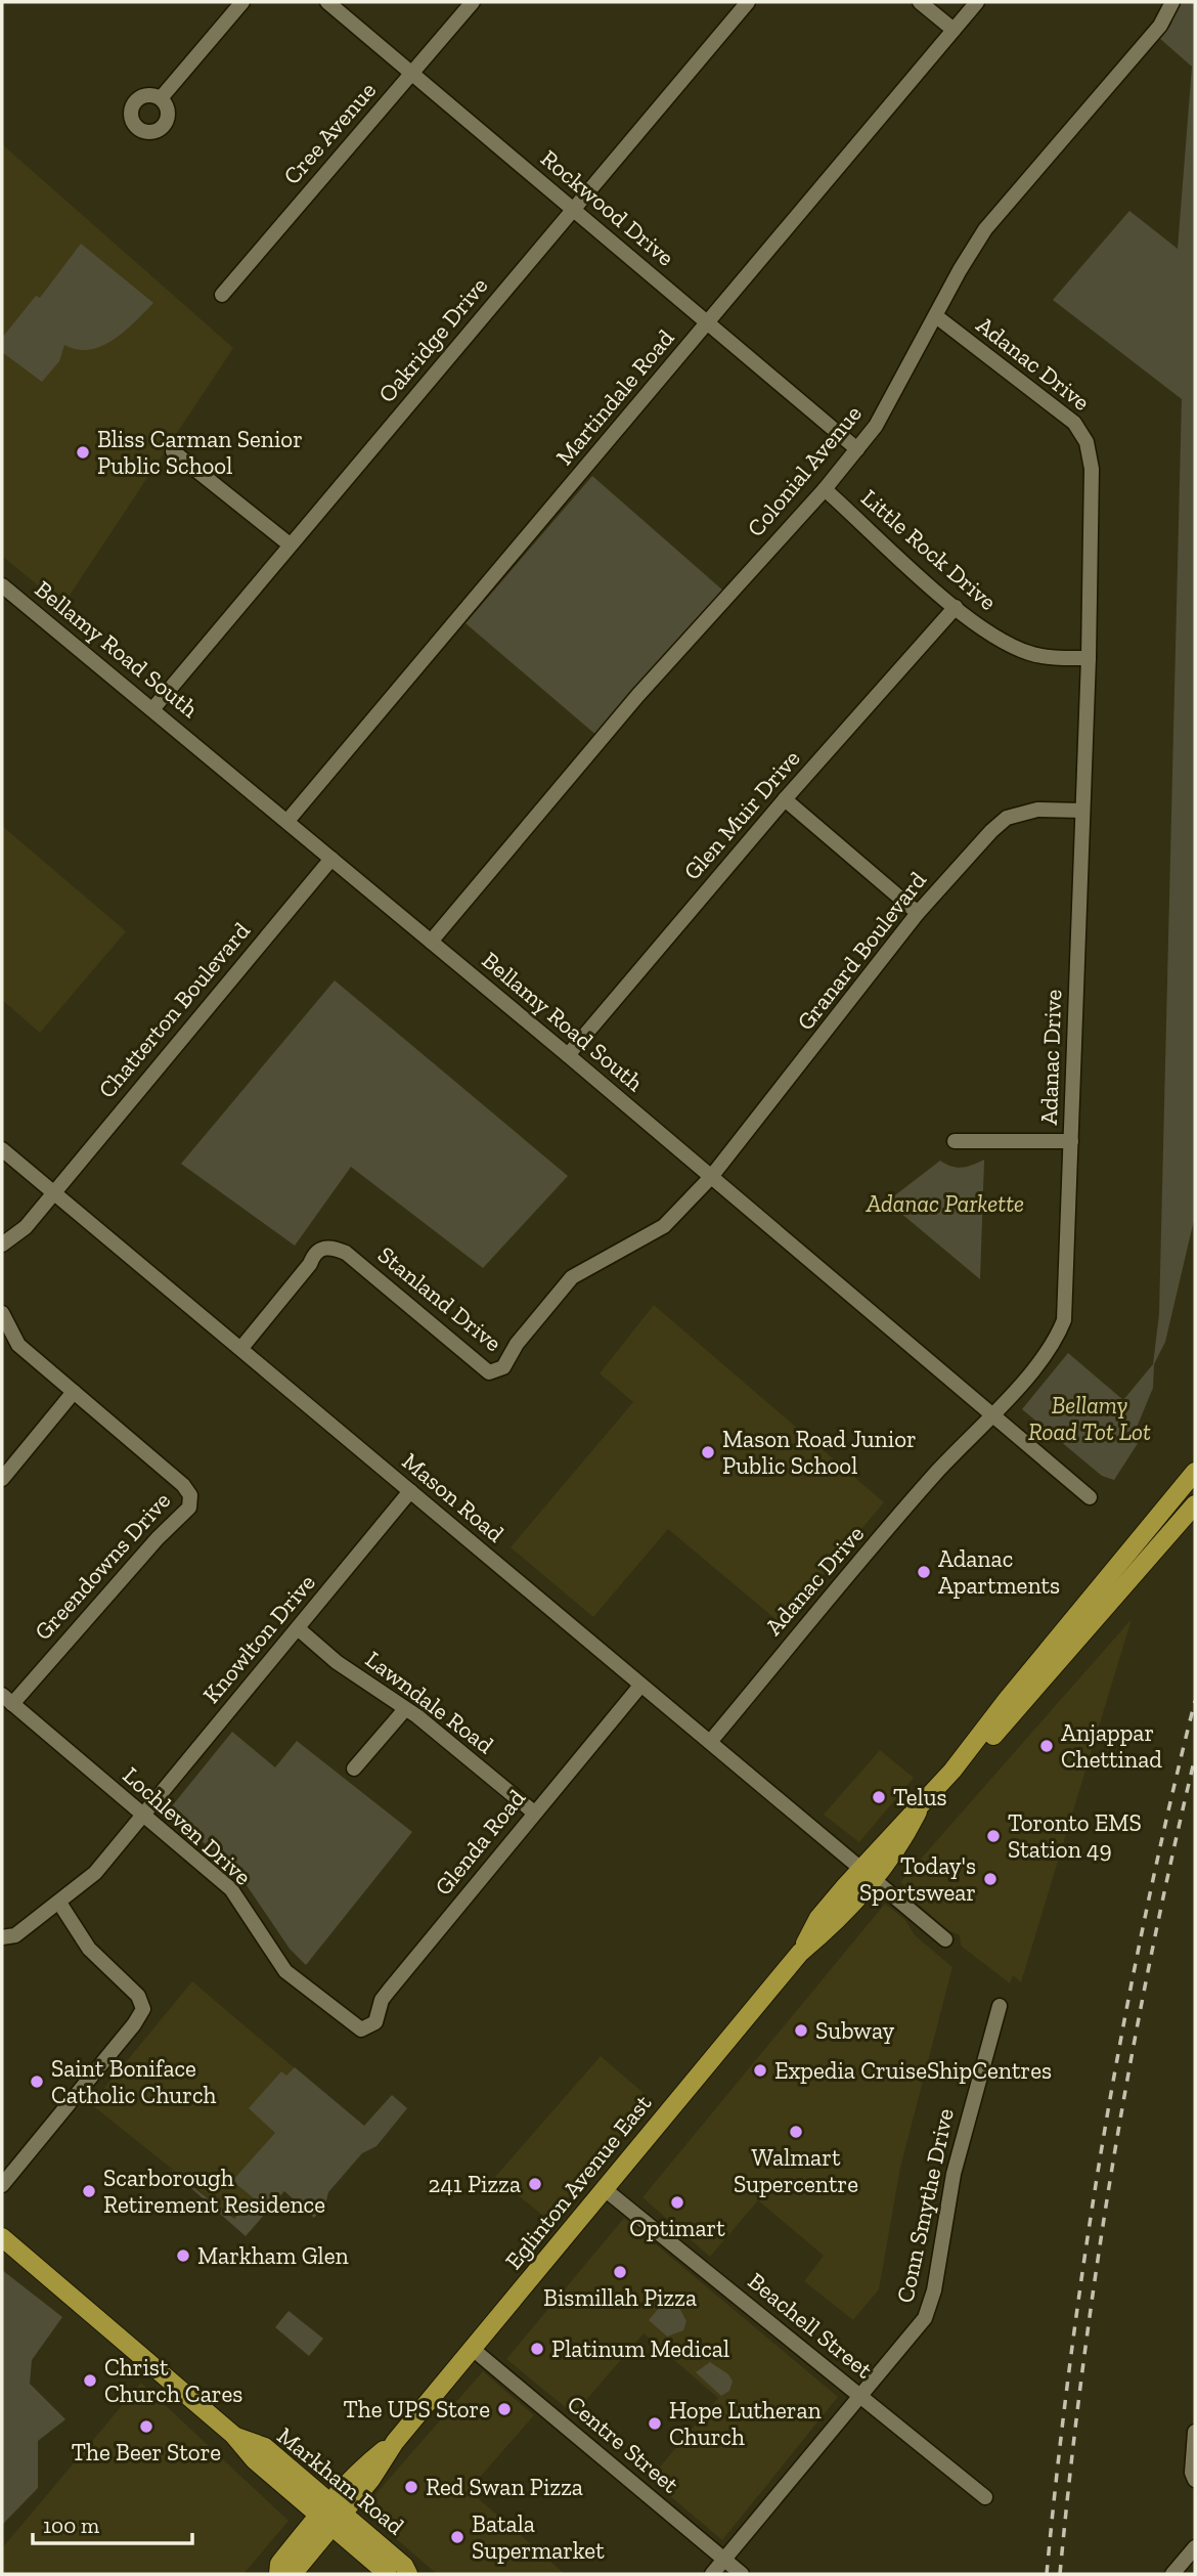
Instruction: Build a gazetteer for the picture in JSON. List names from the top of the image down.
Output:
{
  "streets": {
    "main road": ["Eglinton Avenue East", "Markham Road"],
    "street": [
      "Cree Avenue",
      "Rockwood Drive",
      "Oakridge Drive",
      "Adanac Drive",
      "Martindale Road",
      "Colonial Avenue",
      "Little Rock Drive",
      "Bellamy Road South",
      "Glen Muir Drive",
      "Granard Boulevard",
      "Chatterton Boulevard",
      "Stanland Drive",
      "Mason Road",
      "Greendowns Drive",
      "Knowlton Drive",
      "Lawndale Road",
      "Lochleven Drive",
      "Glenda Road",
      "Conn Smythe Drive",
      "Beachell Street",
      "Centre Street"
    ]
  },
  "crossings": [
    ["Cree Avenue", "Rockwood Drive"],
    ["Rockwood Drive", "Oakridge Drive"],
    ["Rockwood Drive", "Martindale Road"],
    ["Rockwood Drive", "Colonial Avenue"],
    ["Oakridge Drive", "Bellamy Road South"],
    ["Adanac Drive", "Colonial Avenue"],
    ["Adanac Drive", "Little Rock Drive"],
    ["Adanac Drive", "Bellamy Road South"],
    ["Adanac Drive", "Granard Boulevard"],
    ["Adanac Drive", "Mason Road"],
    ["Martindale Road", "Bellamy Road South"],
    ["Colonial Avenue", "Little Rock Drive"],
    ["Colonial Avenue", "Bellamy Road South"],
    ["Little Rock Drive", "Glen Muir Drive"],
    ["Bellamy Road South", "Glen Muir Drive"],
    ["Bellamy Road South", "Granard Boulevard"],
    ["Bellamy Road South", "Chatterton Boulevard"],
    ["Bellamy Road South", "Stanland Drive"],
    ["Granard Boulevard", "Stanland Drive"],
    ["Chatterton Boulevard", "Mason Road"],
    ["Stanland Drive", "Mason Road"],
    ["Mason Road", "Knowlton Drive"],
    ["Mason Road", "Glenda Road"],
    ["Mason Road", "Eglinton Avenue East"],
    ["Greendowns Drive", "Lochleven Drive"],
    ["Knowlton Drive", "Lawndale Road"],
    ["Knowlton Drive", "Lochleven Drive"],
    ["Lawndale Road", "Glenda Road"],
    ["Lochleven Drive", "Glenda Road"],
    ["Eglinton Avenue East", "Beachell Street"],
    ["Eglinton Avenue East", "Centre Street"],
    ["Eglinton Avenue East", "Markham Road"],
    ["Conn Smythe Drive", "Beachell Street"],
    ["Conn Smythe Drive", "Centre Street"]
  ],
  "parks": ["Adanac Parkette", "Bellamy Road Tot Lot"],
  "places": [
    "Bliss Carman Senior Public School",
    "Mason Road Junior Public School",
    "Adanac Apartments",
    "Anjappar Chettinad",
    "Telus",
    "Toronto EMS Station 49",
    "Today's Sportswear",
    "Subway",
    "Expedia CruiseShipCentres",
    "Saint Boniface Catholic Church",
    "Walmart Supercentre",
    "241 Pizza",
    "Scarborough Retirement Residence",
    "Optimart",
    "Markham Glen",
    "Bismillah Pizza",
    "Platinum Medical",
    "Christ Church Cares",
    "The UPS Store",
    "Hope Lutheran Church",
    "The Beer Store",
    "Red Swan Pizza",
    "Batala Supermarket"
  ],
  "scale_bar": "100 m"
}
